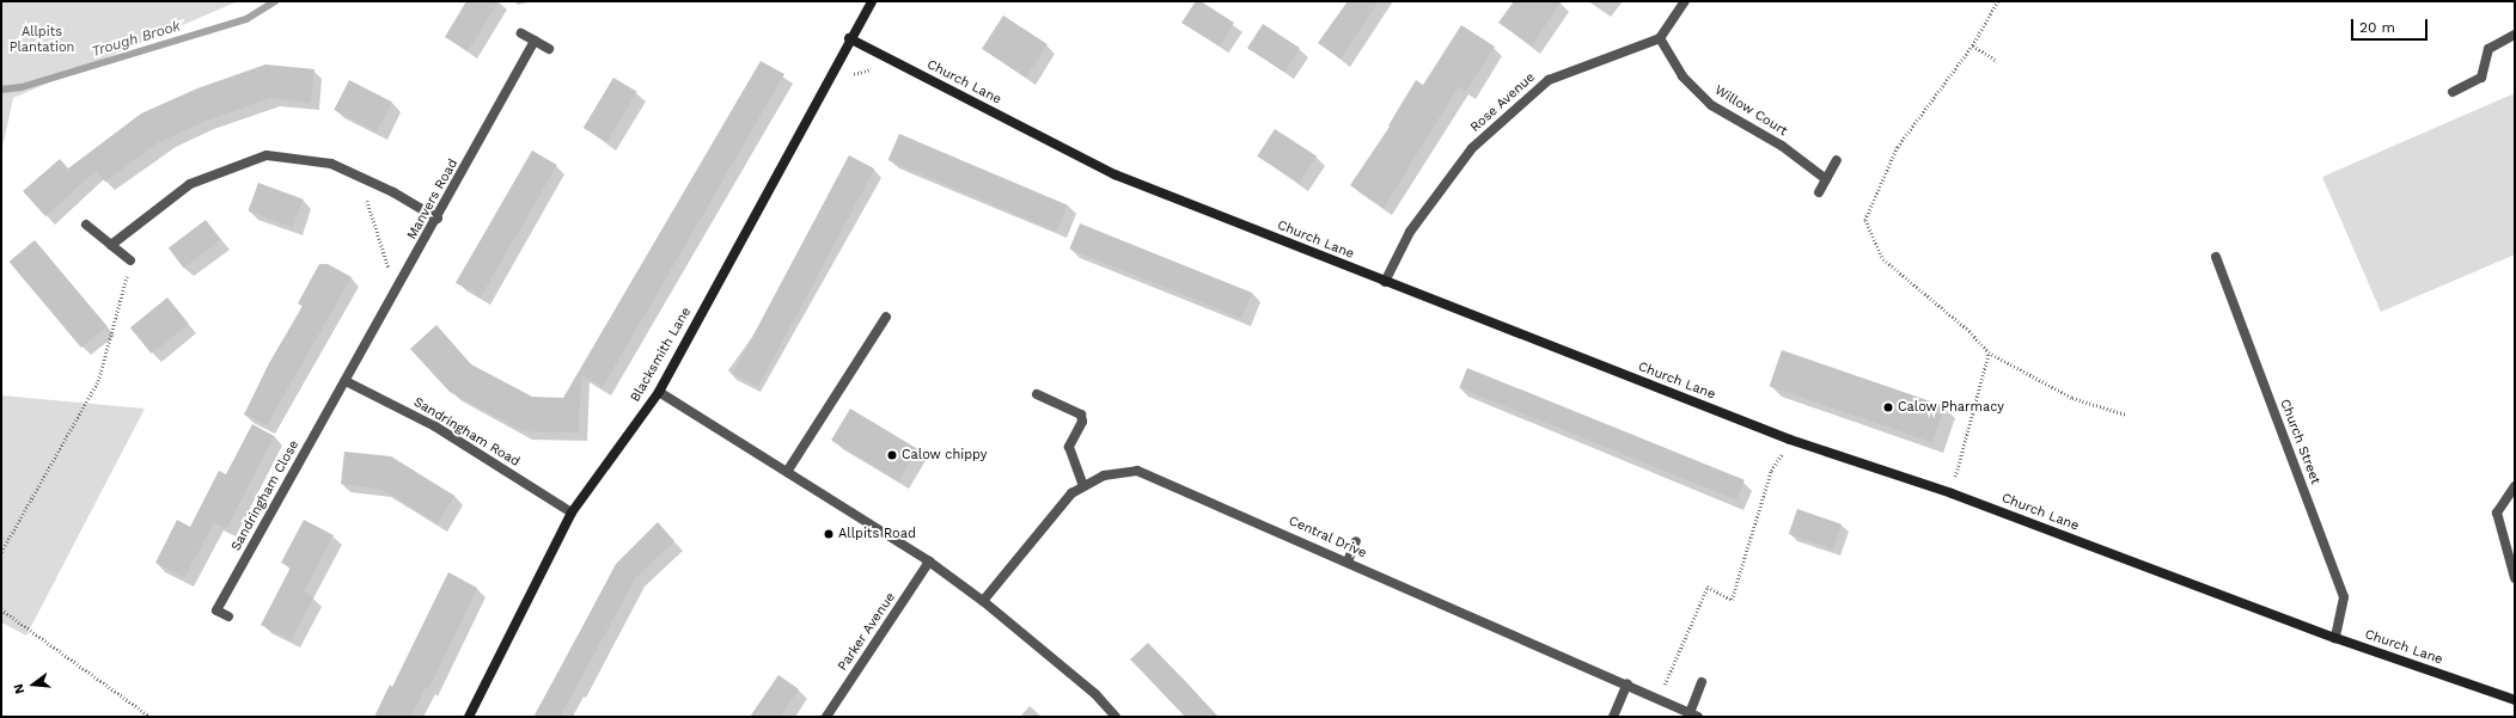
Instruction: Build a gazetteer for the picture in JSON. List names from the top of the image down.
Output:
{
  "streets": {
    "street": [
      "Church Lane",
      "Rose Avenue",
      "Willow Court",
      "Manvers Road",
      "Blacksmith Lane",
      "Sandringham Road",
      "Church Street",
      "Sandringham Close",
      "Central Drive",
      "Parker Avenue"
    ]
  },
  "crossings": [
    ["Church Lane", "Rose Avenue"],
    ["Church Lane", "Blacksmith Lane"],
    ["Church Lane", "Church Street"],
    ["Rose Avenue", "Willow Court"],
    ["Manvers Road", "Sandringham Road"],
    ["Manvers Road", "Sandringham Close"],
    ["Blacksmith Lane", "Sandringham Road"],
    ["Sandringham Road", "Sandringham Close"]
  ],
  "water": ["Trough Brook"],
  "parks": ["Allpits Plantation"],
  "places": ["Calow Pharmacy", "Calow chippy", "Allpits Road"],
  "scale_bar": "20 m",
  "north": "left"
}
